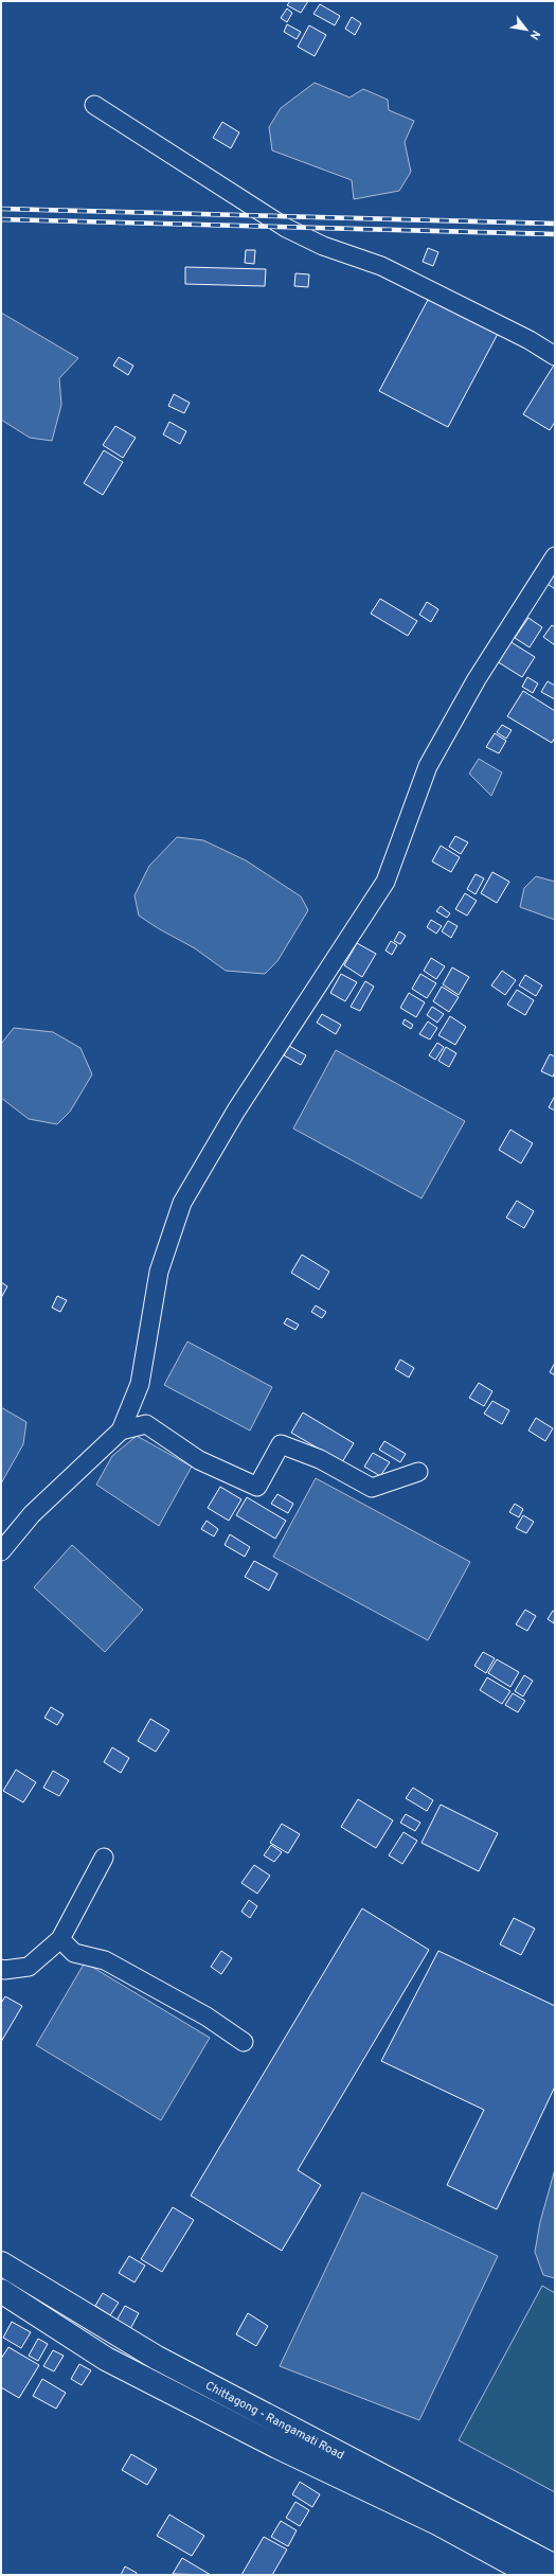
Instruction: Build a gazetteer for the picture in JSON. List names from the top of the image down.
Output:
{
  "streets": {
    "highway": ["Chittagong - Rangamati Road"]
  },
  "north": "bottom right"
}
